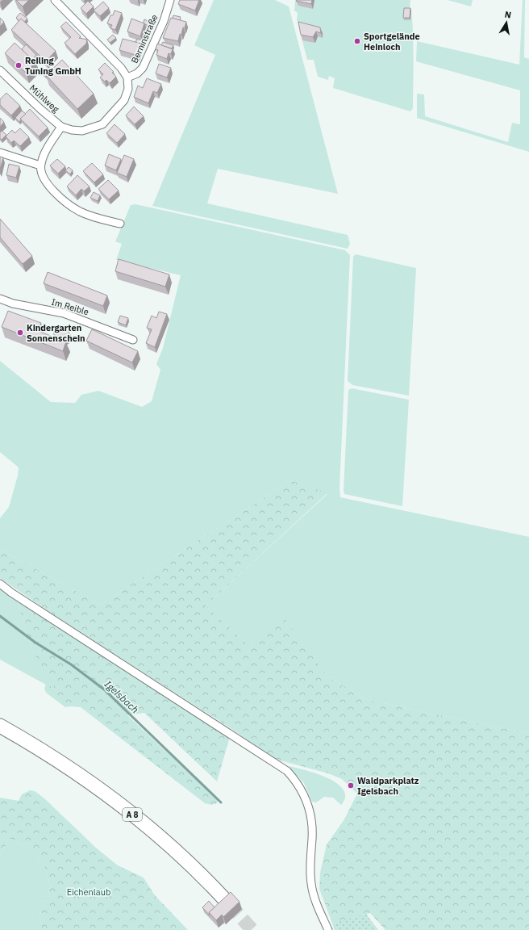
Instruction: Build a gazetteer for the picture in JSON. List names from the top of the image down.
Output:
{
  "streets": {
    "highway": ["A 8"],
    "street": ["Berninstraße", "Mühlweg", "Im Reible"]
  },
  "water": ["Igelsbach"],
  "parks": ["Eichenlaub"],
  "places": [
    "Sportgelände Heinloch",
    "Reiling Tuning GmbH",
    "Kindergarten Sonnenschein",
    "Waldparkplatz Igelsbach"
  ],
  "north": "top"
}
